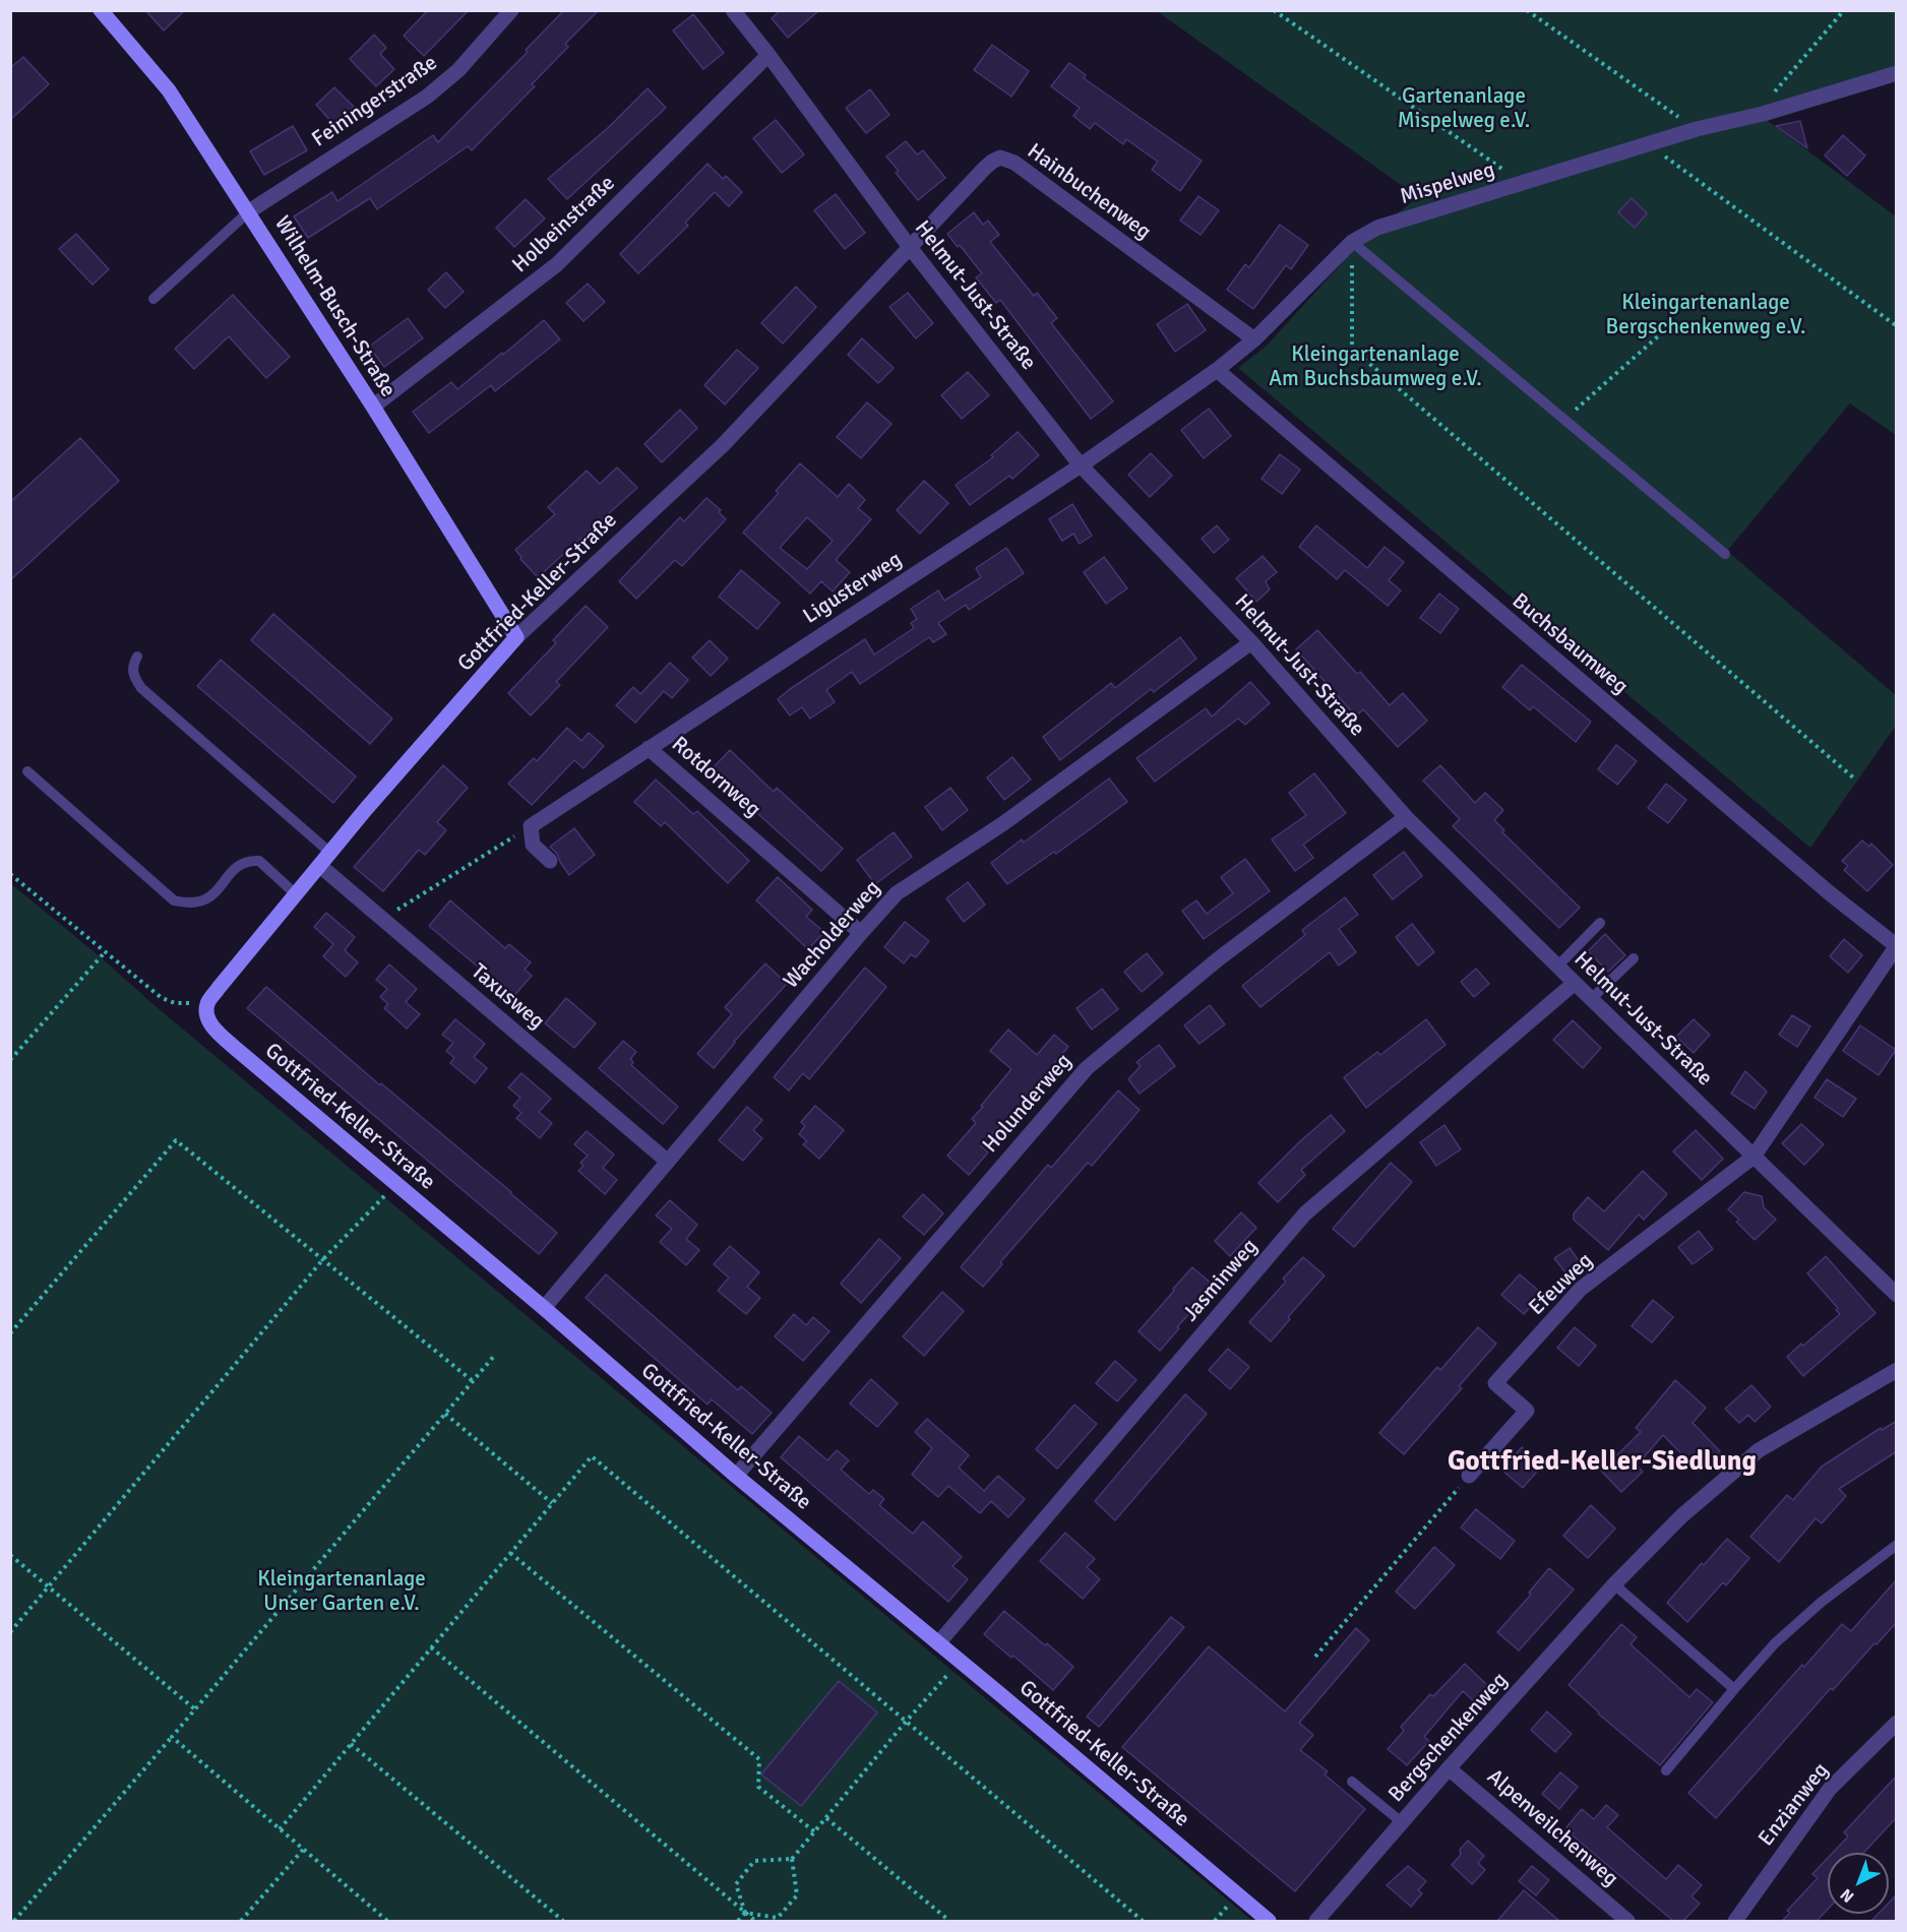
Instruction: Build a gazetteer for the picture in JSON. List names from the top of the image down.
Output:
{
  "streets": {
    "street": [
      "Feiningerstraße",
      "Mispelweg",
      "Hainbuchenweg",
      "Holbeinstraße",
      "Helmut-Just-Straße",
      "Wilhelm-Busch-Straße",
      "Ligusterweg",
      "Gottfried-Keller-Straße",
      "Buchsbaumweg",
      "Rotdornweg",
      "Wacholderweg",
      "Taxusweg",
      "Holunderweg",
      "Jasminweg",
      "Efeuweg",
      "Bergschenkenweg",
      "Enzianweg",
      "Alpenveilchenweg"
    ]
  },
  "crossings": [
    ["Feiningerstraße", "Wilhelm-Busch-Straße"],
    ["Mispelweg", "Hainbuchenweg"],
    ["Mispelweg", "Helmut-Just-Straße"],
    ["Mispelweg", "Ligusterweg"],
    ["Mispelweg", "Buchsbaumweg"],
    ["Hainbuchenweg", "Helmut-Just-Straße"],
    ["Hainbuchenweg", "Gottfried-Keller-Straße"],
    ["Holbeinstraße", "Helmut-Just-Straße"],
    ["Holbeinstraße", "Wilhelm-Busch-Straße"],
    ["Helmut-Just-Straße", "Ligusterweg"],
    ["Helmut-Just-Straße", "Gottfried-Keller-Straße"],
    ["Helmut-Just-Straße", "Wacholderweg"],
    ["Helmut-Just-Straße", "Holunderweg"],
    ["Helmut-Just-Straße", "Jasminweg"],
    ["Helmut-Just-Straße", "Efeuweg"],
    ["Wilhelm-Busch-Straße", "Gottfried-Keller-Straße"],
    ["Ligusterweg", "Rotdornweg"],
    ["Gottfried-Keller-Straße", "Wacholderweg"],
    ["Gottfried-Keller-Straße", "Taxusweg"],
    ["Gottfried-Keller-Straße", "Holunderweg"],
    ["Gottfried-Keller-Straße", "Jasminweg"],
    ["Buchsbaumweg", "Efeuweg"],
    ["Rotdornweg", "Wacholderweg"],
    ["Wacholderweg", "Taxusweg"],
    ["Bergschenkenweg", "Alpenveilchenweg"]
  ],
  "districts": ["Gottfried-Keller-Siedlung"],
  "parks": [
    "Gartenanlage Mispelweg e.V.",
    "Kleingartenanlage Bergschenkenweg e.V.",
    "Kleingartenanlage Am Buchsbaumweg e.V.",
    "Kleingartenanlage Unser Garten e.V."
  ],
  "north": "bottom left"
}
